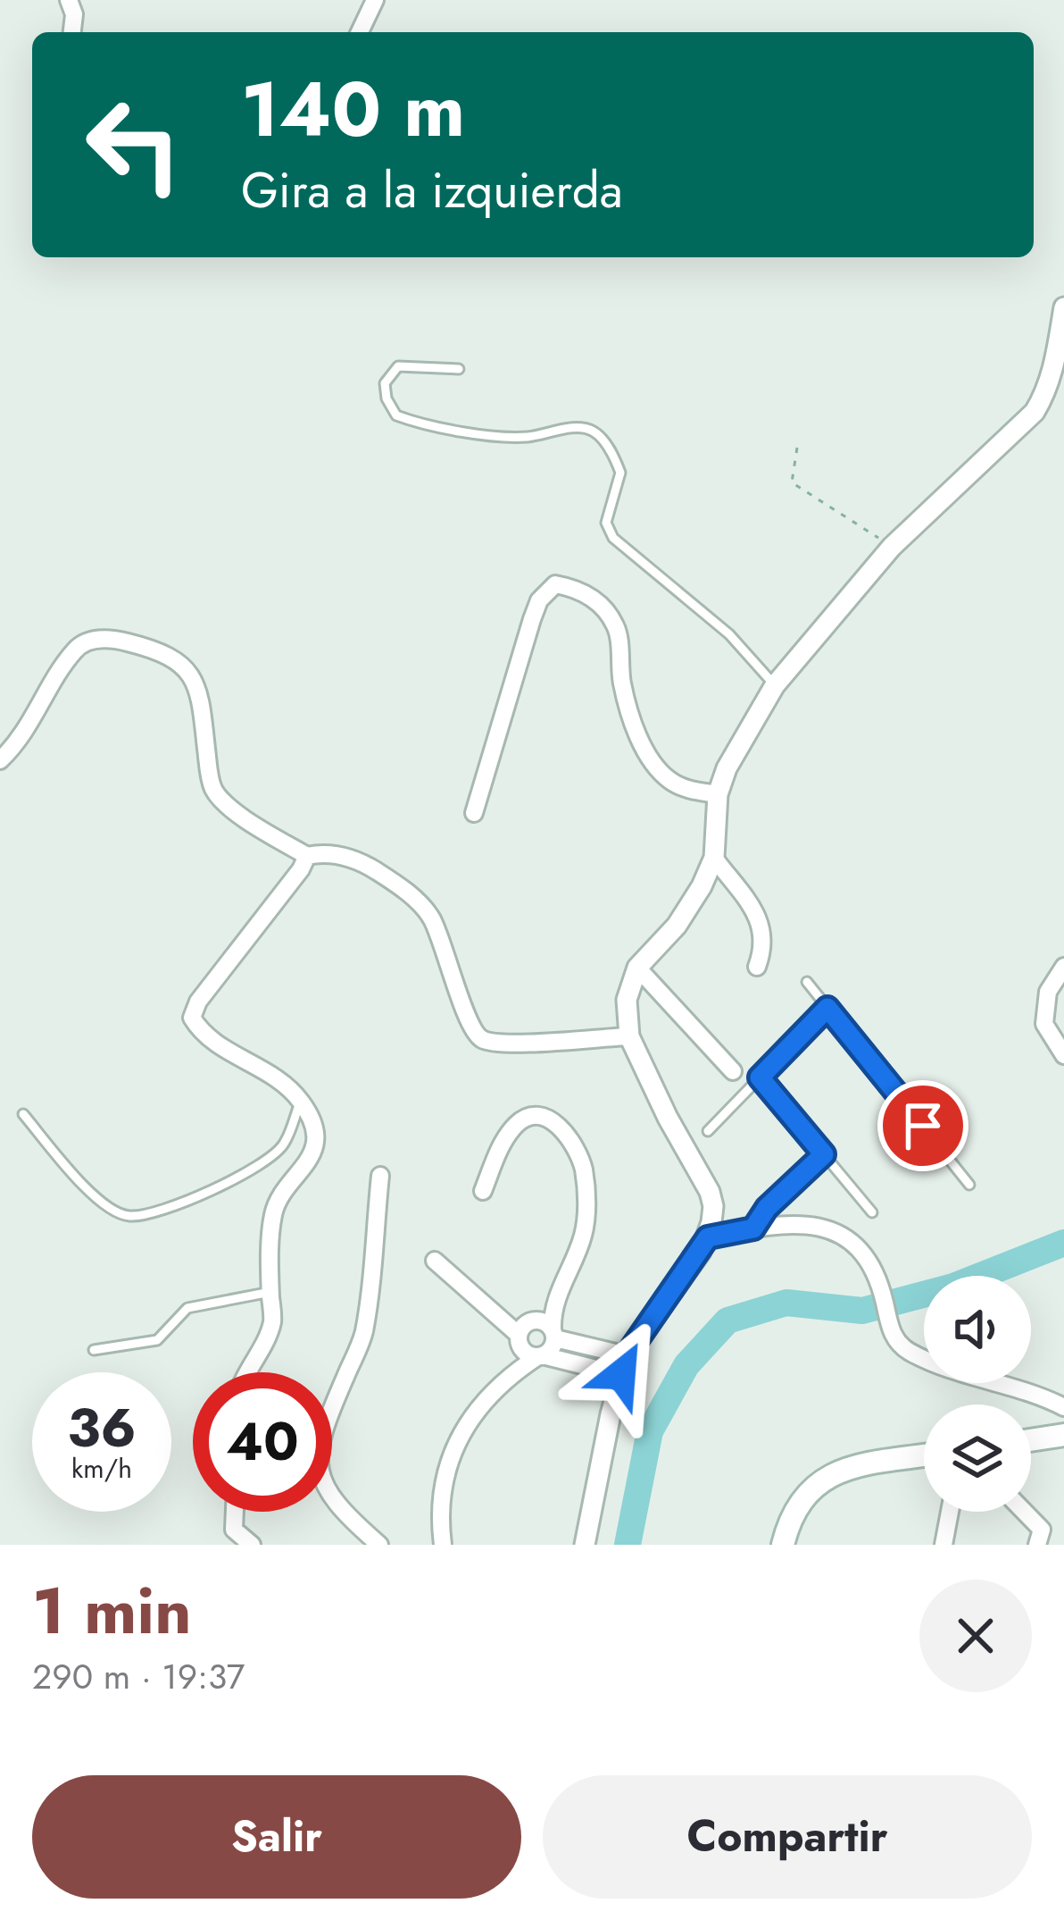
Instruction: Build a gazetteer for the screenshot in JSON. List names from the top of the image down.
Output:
{
  "page": {
    "turn": ["140 m", "Gira a la izquierda"],
    "speed": "36 km/h",
    "limit": "40",
    "heading": ["1 min", "290 m · 19:37"],
    "buttons": ["Salir", "Compartir"]
  }
}
